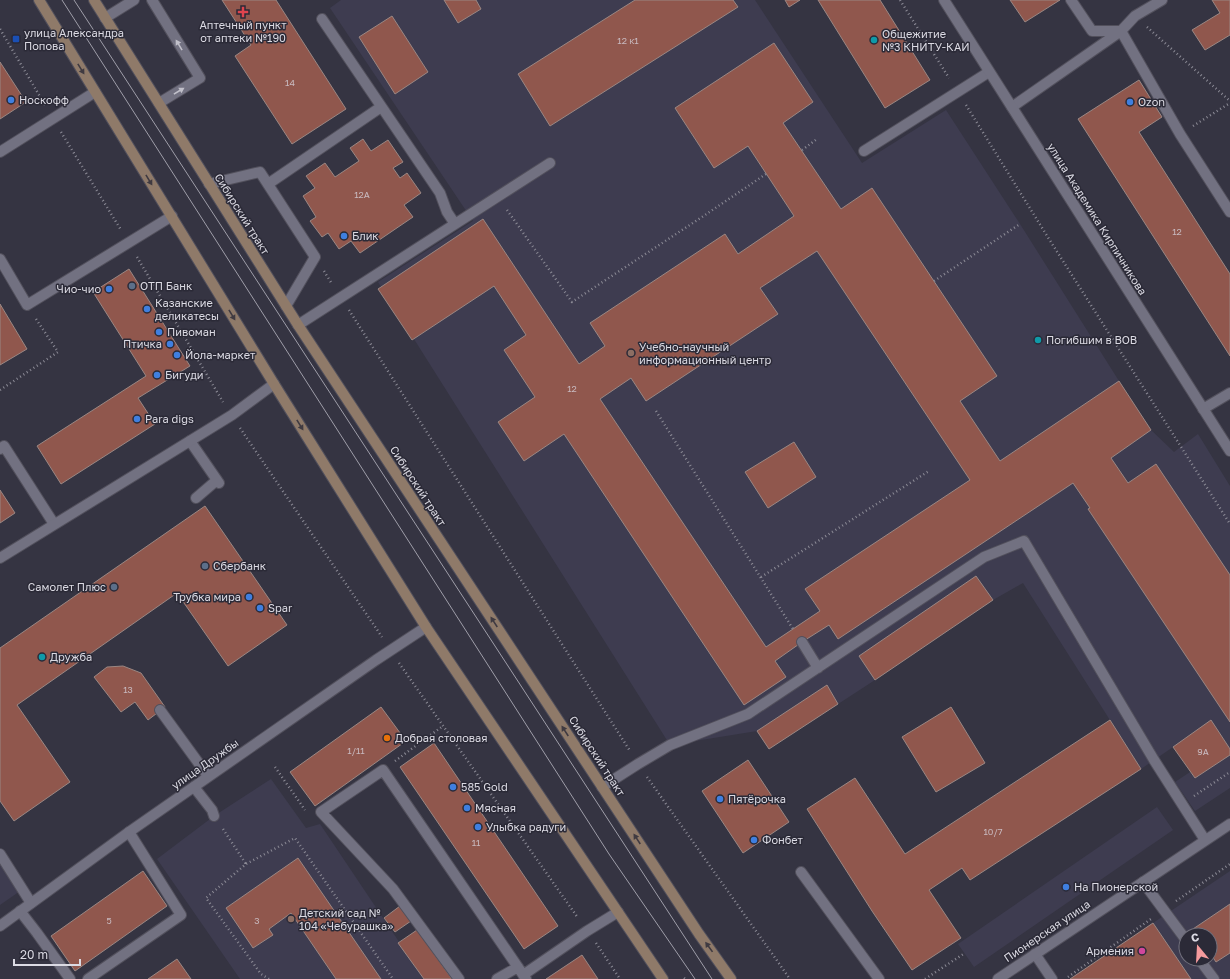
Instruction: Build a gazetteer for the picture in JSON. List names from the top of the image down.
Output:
{
  "streets": {
    "main road": ["Сибирский тракт"],
    "street": ["улица Академика Кирпичникова", "улица Дружбы", "Пионерская улица"]
  },
  "places": {
    "health": ["Аптечный пункт от аптеки №190"],
    "transit": ["улица Александра Попова"],
    "other": [
      "Общежитие №3 КНИТУ-КАИ",
      "Носкофф",
      "Ozon",
      "Блик",
      "ОТП Банк",
      "Чио-чио",
      "Казанские деликатесы",
      "Пивоман",
      "Погибшим в ВОВ",
      "Птичка",
      "Учебно-научный информационный центр",
      "Йола-маркет",
      "Бигуди",
      "Para digs",
      "Сбербанк",
      "Самолет Плюс",
      "Трубка мира",
      "Spar",
      "Дружба",
      "Добрая столовая",
      "585 Gold",
      "Пятёрочка",
      "Мясная",
      "Улыбка радуги",
      "Фонбет",
      "На Пионерской",
      "Детский сад № 104 «Чебурашка»",
      "Армения"
    ]
  },
  "house_numbers": [
    "12 к1",
    "14",
    "12А",
    "12",
    "12",
    "13",
    "1/11",
    "9А",
    "10/7",
    "11",
    "5",
    "3"
  ],
  "scale_bar": "20 m",
  "north": "top"
}
